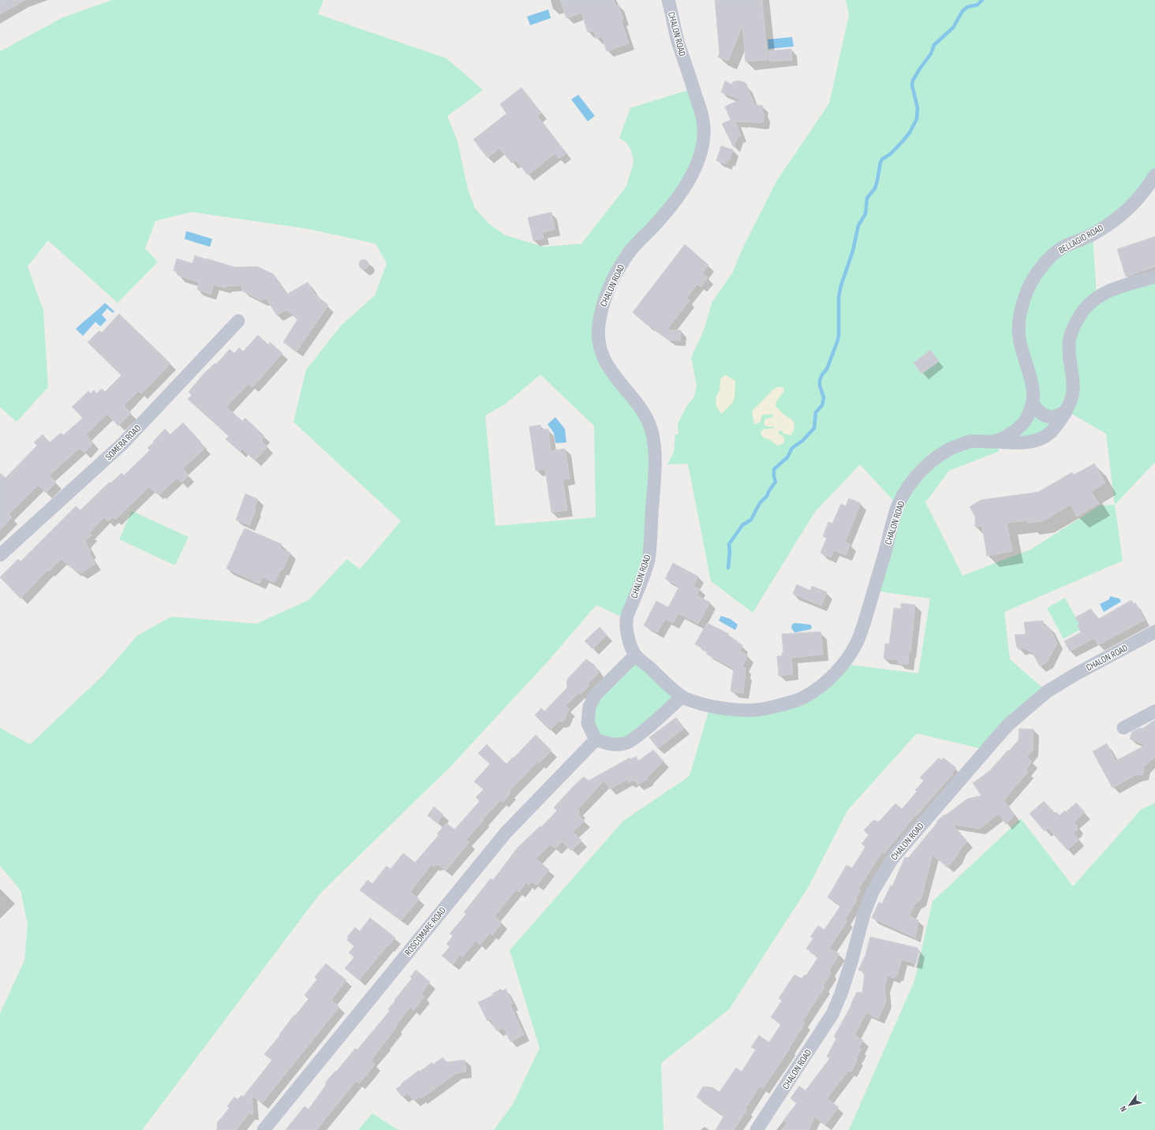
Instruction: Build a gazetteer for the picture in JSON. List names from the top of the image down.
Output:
{
  "streets": {
    "street": [
      "CHALON ROAD",
      "BELLAGIO ROAD",
      "SOMERA ROAD",
      "ROSCOMARE ROAD"
    ]
  },
  "crossings": [
    ["CHALON ROAD", "BELLAGIO ROAD"]
  ],
  "north": "bottom left"
}
